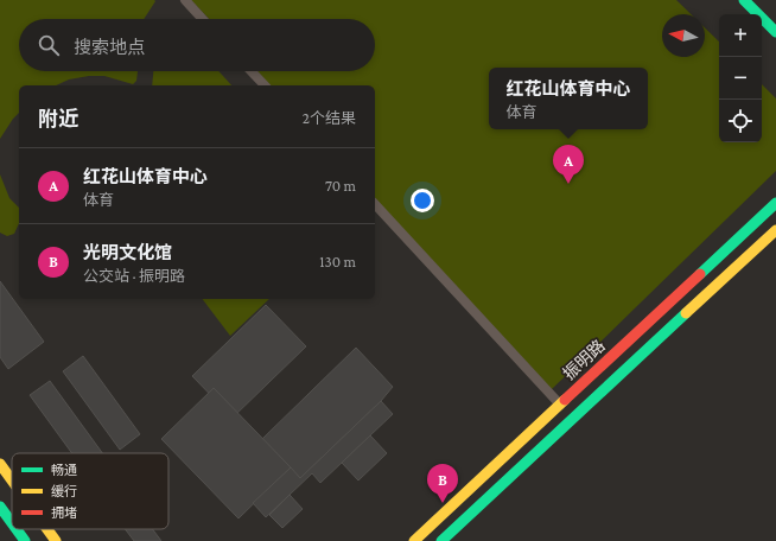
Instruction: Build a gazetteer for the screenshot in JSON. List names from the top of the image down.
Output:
{
  "streets": {
    "street": ["振明路"]
  },
  "legend": ["畅通", "缓行", "拥堵"],
  "north": "left",
  "page": {
    "map_buttons": ["+", "−"],
    "search": "搜索地点",
    "popup": ["红花山体育中心", "体育"],
    "heading": ["附近", "2个结果"],
    "pins": ["A", "B"],
    "list": [
      {
        "mark": "A",
        "name": "红花山体育中心",
        "note": "体育",
        "value": "70 m"
      },
      {
        "mark": "B",
        "name": "光明文化馆",
        "note": "公交站 · 振明路",
        "value": "130 m"
      }
    ]
  }
}
